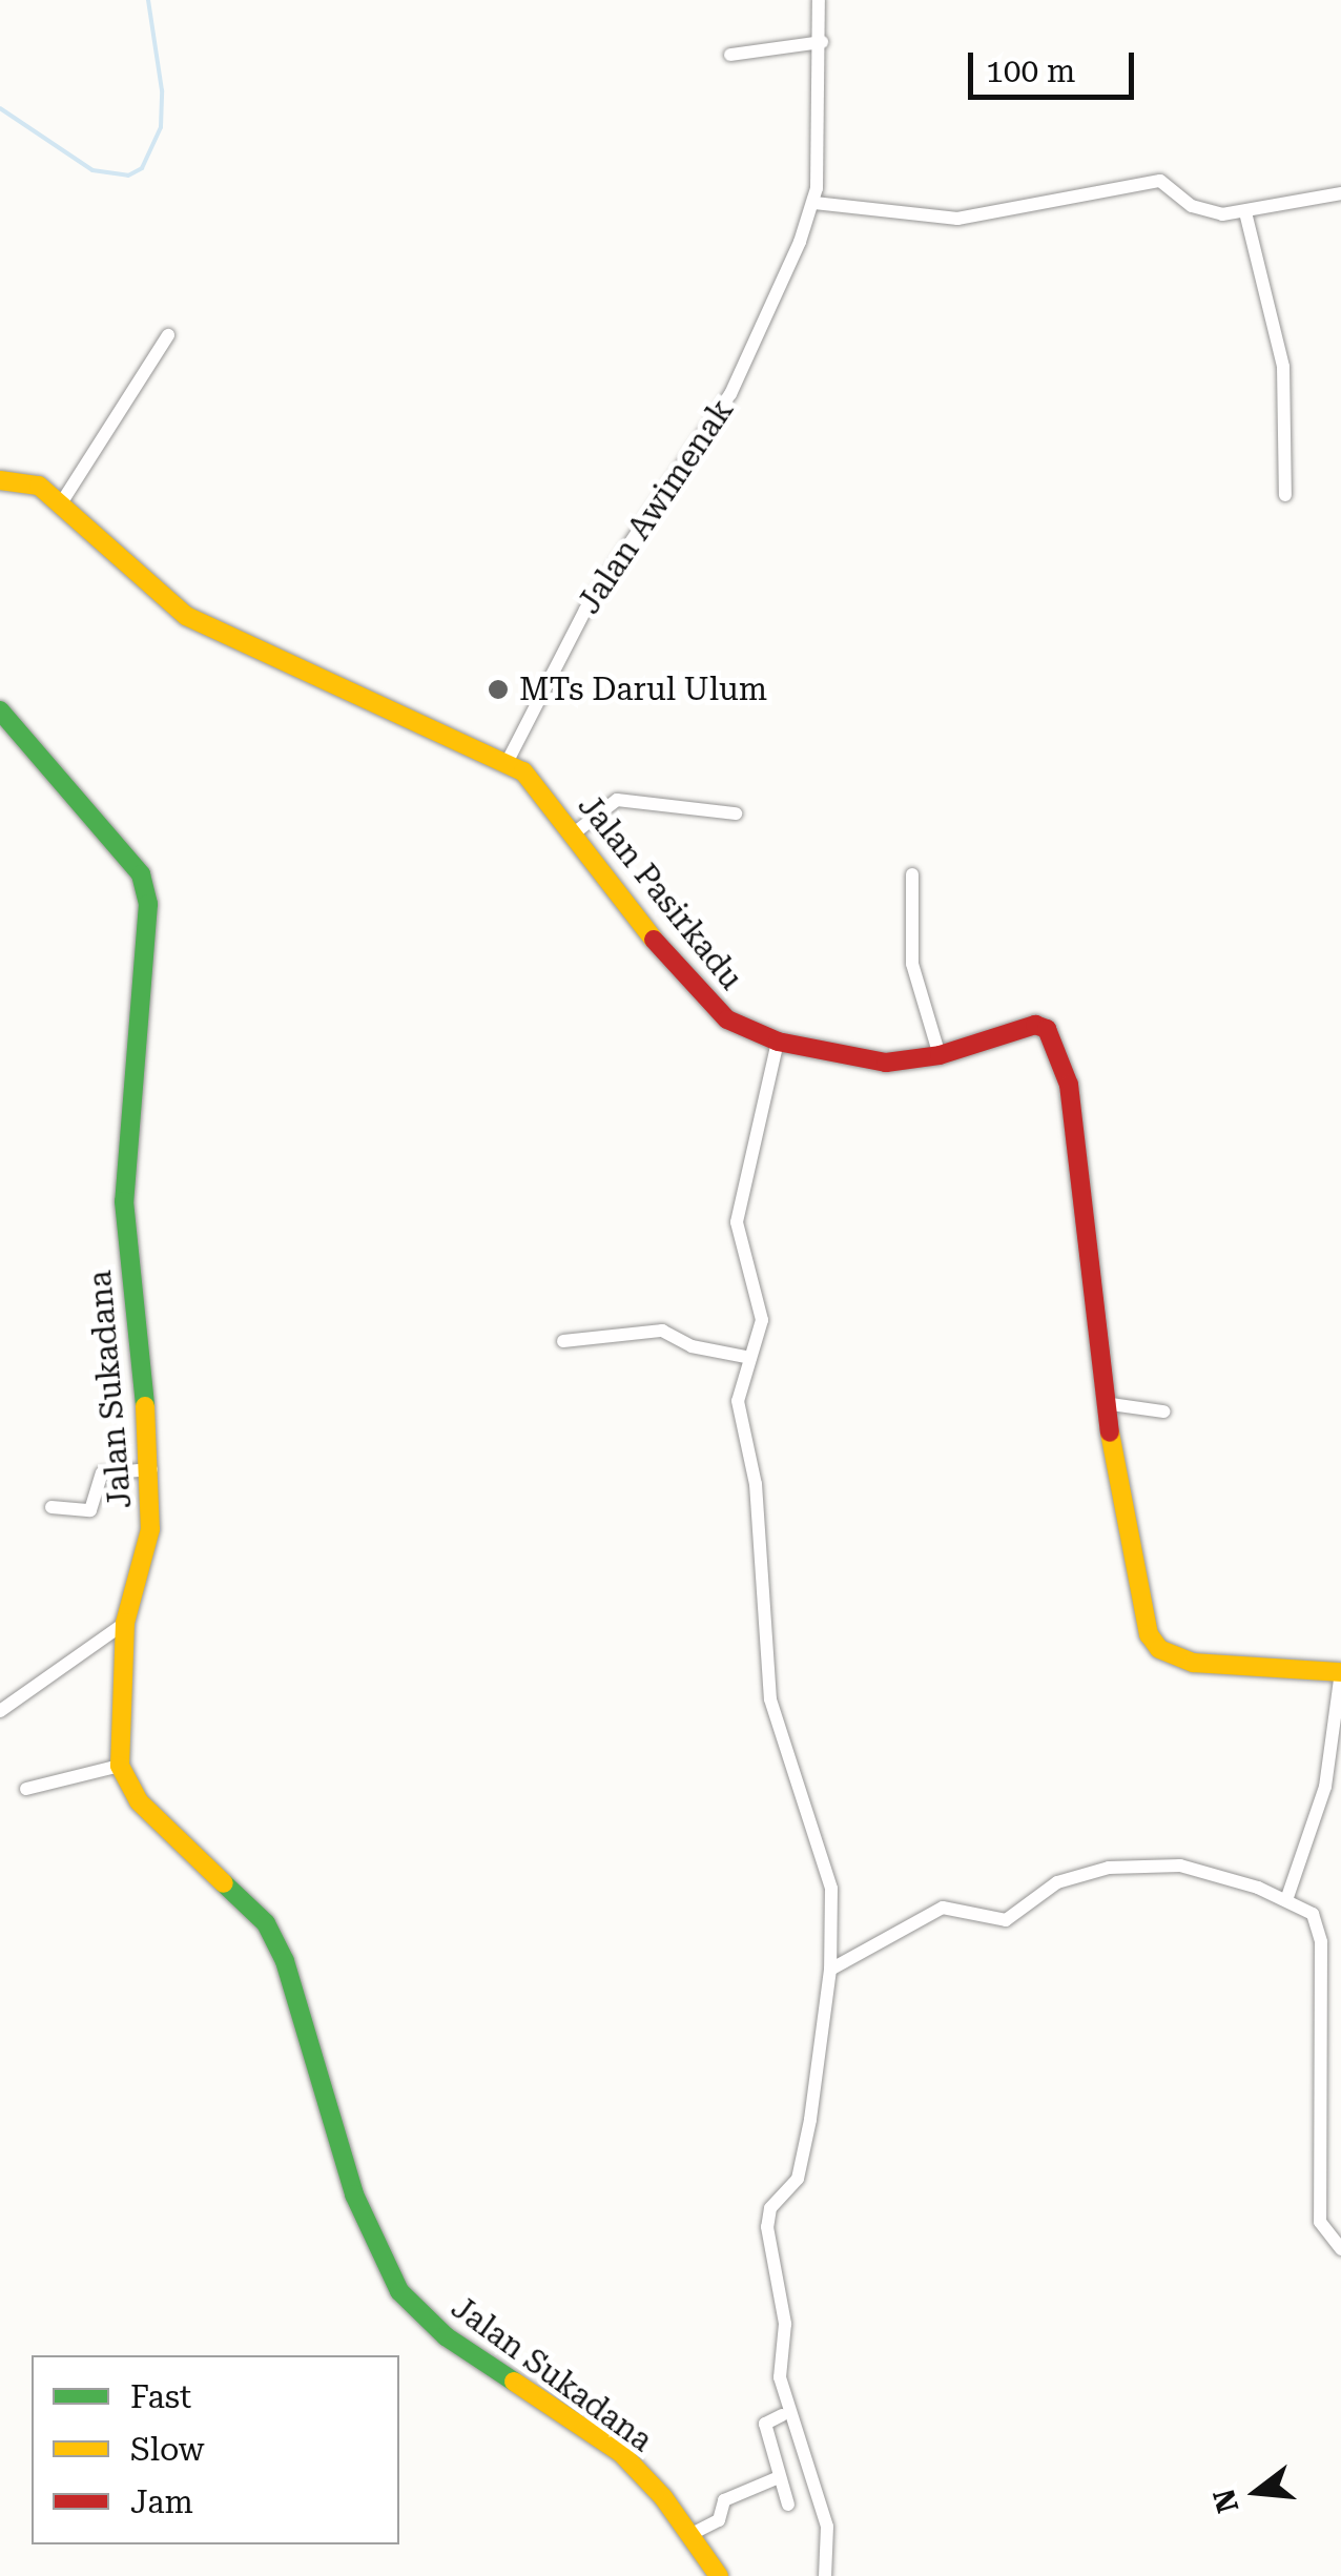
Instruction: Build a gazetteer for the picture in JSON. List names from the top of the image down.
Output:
{
  "streets": {
    "main road": ["Jalan Pasirkadu", "Jalan Sukadana"],
    "street": ["Jalan Awimenak"]
  },
  "crossings": [
    ["Jalan Awimenak", "Jalan Pasirkadu"]
  ],
  "places": ["MTs Darul Ulum"],
  "legend": ["Fast", "Slow", "Jam"],
  "scale_bar": "100 m",
  "north": "left"
}
